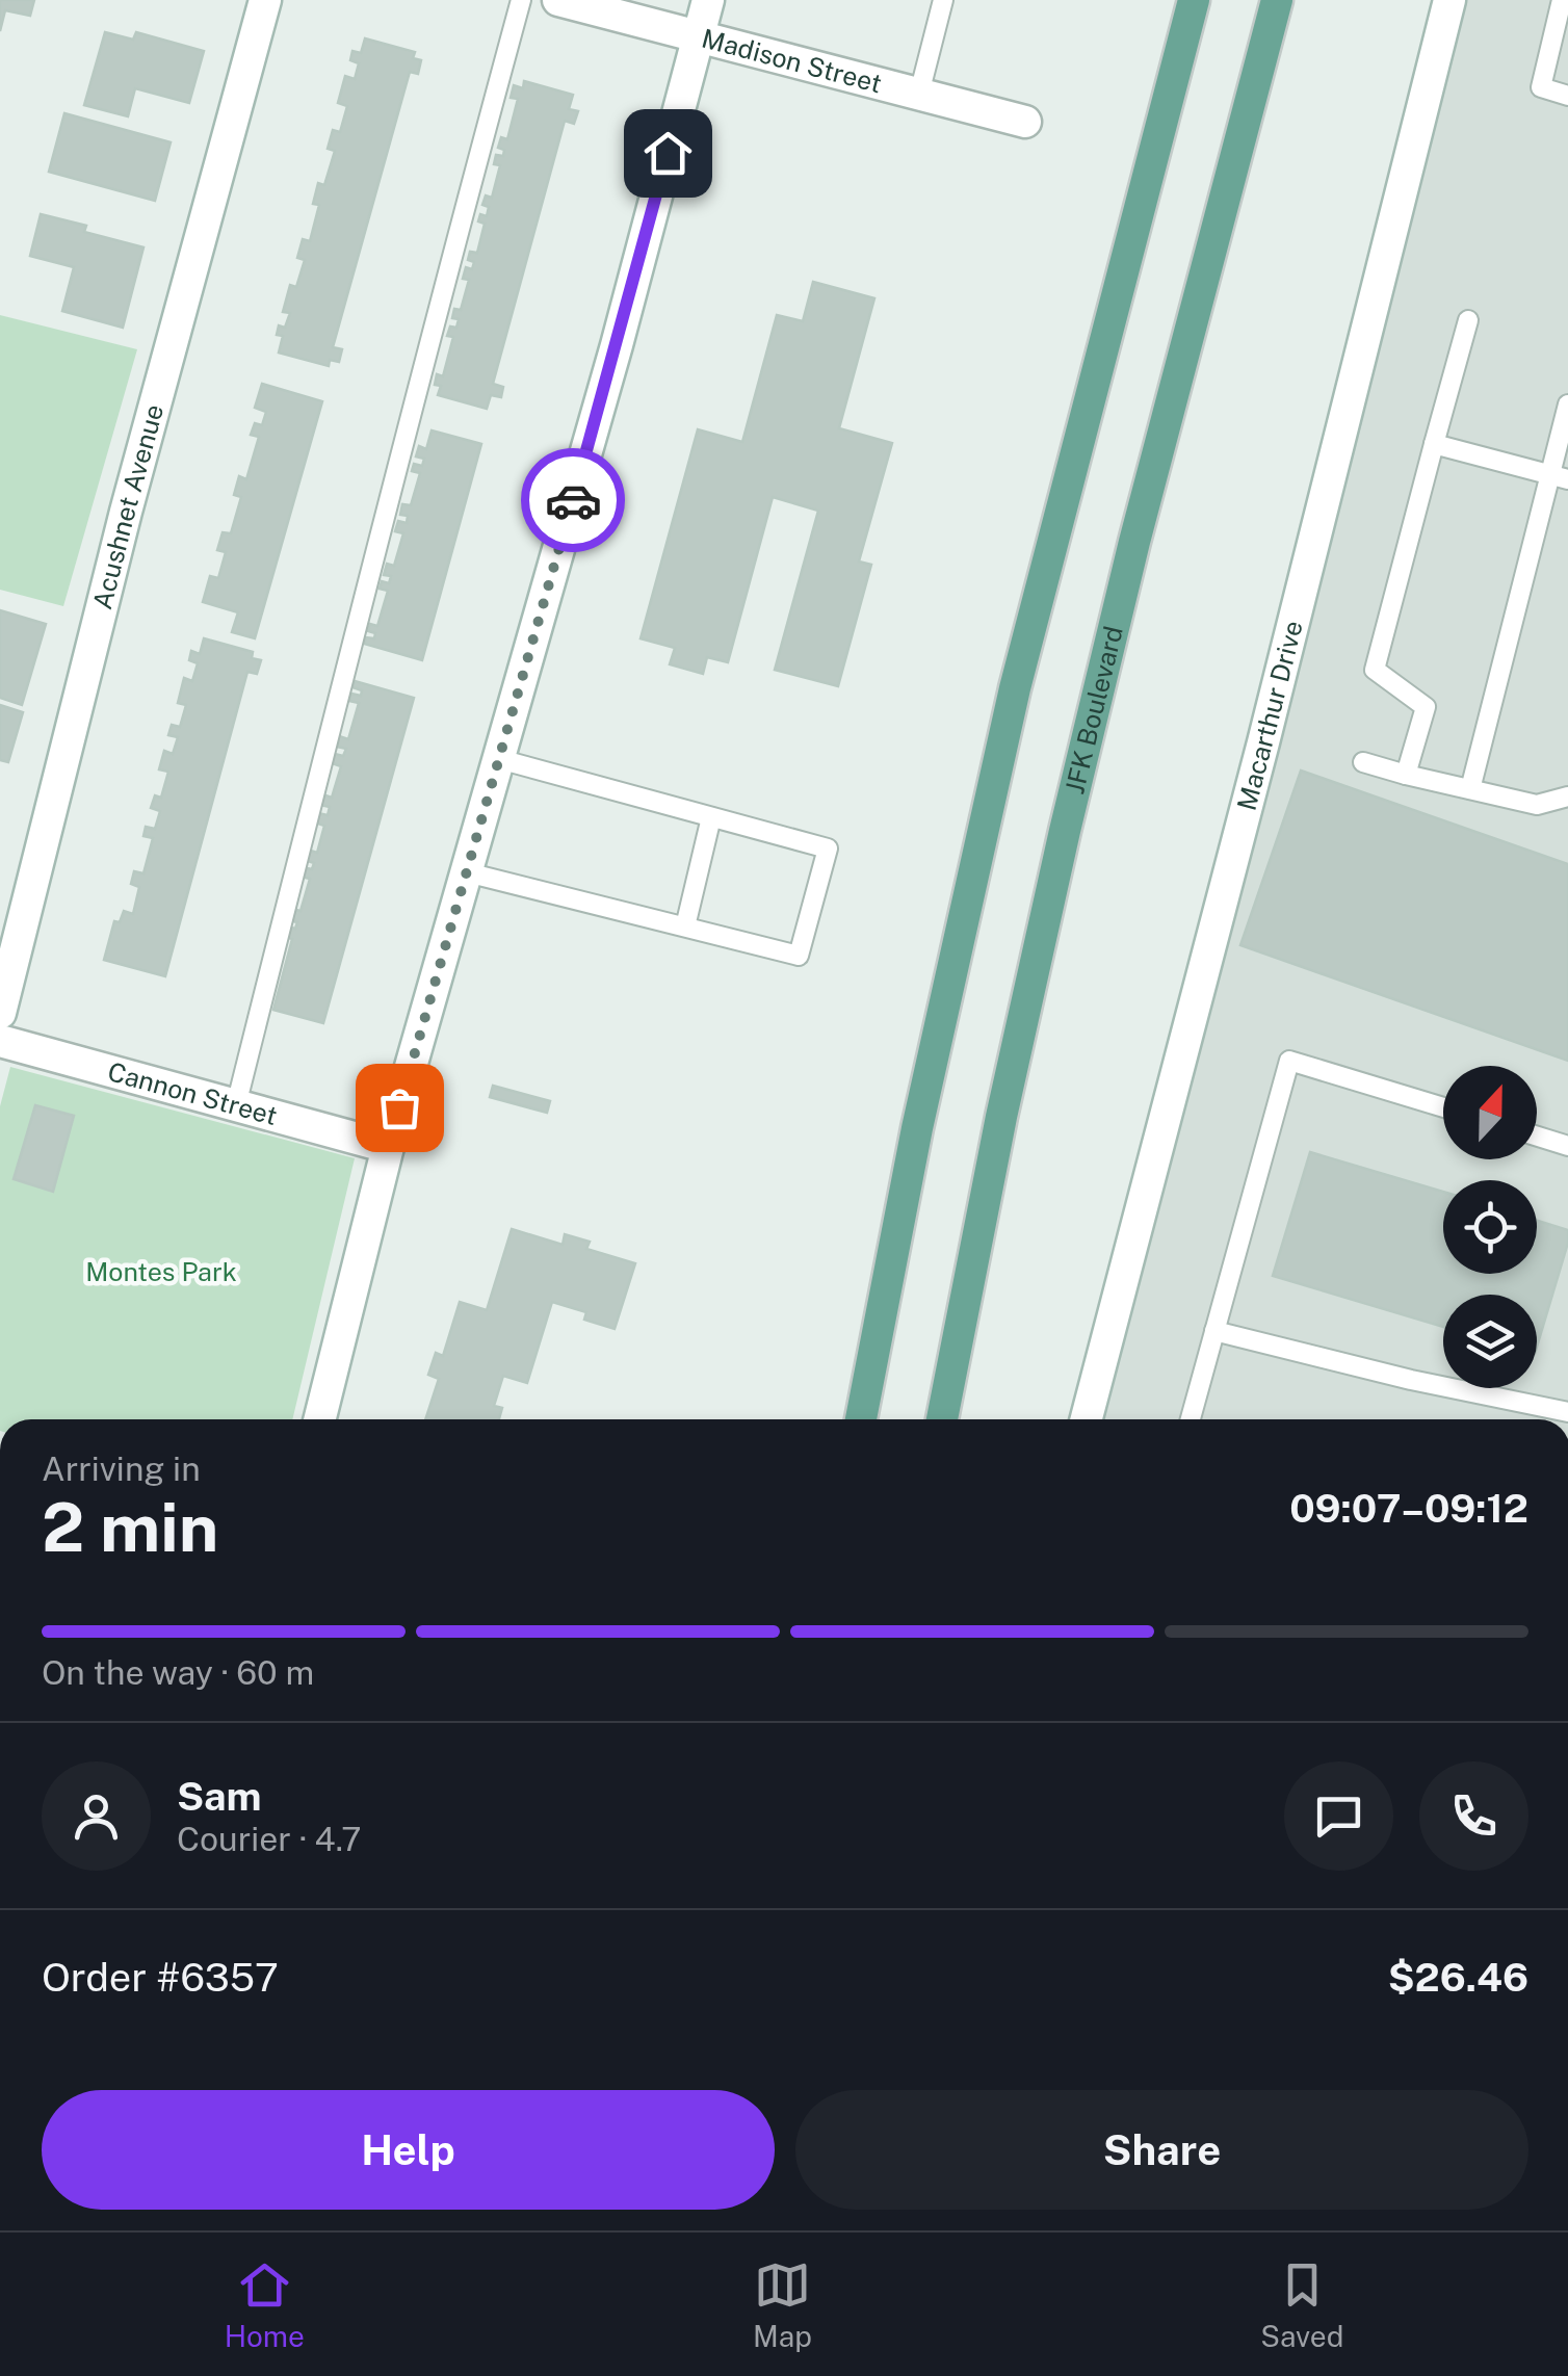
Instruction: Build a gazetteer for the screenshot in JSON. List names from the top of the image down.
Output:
{
  "streets": {
    "main road": ["JFK Boulevard"],
    "street": [
      "Madison Street",
      "Acushnet Avenue",
      "Macarthur Drive",
      "Cannon Street"
    ]
  },
  "parks": ["Montes Park"],
  "north": "top",
  "page": {
    "heading": ["2 min", "Arriving in", "09:07–09:12"],
    "panel": [
      "Sam",
      "Courier · 4.7",
      "Order #6357",
      "$26.46"
    ],
    "bar": "On the way · 60 m",
    "buttons": ["Help", "Share"],
    "tabs": ["Home", "Map", "Saved"]
  }
}
